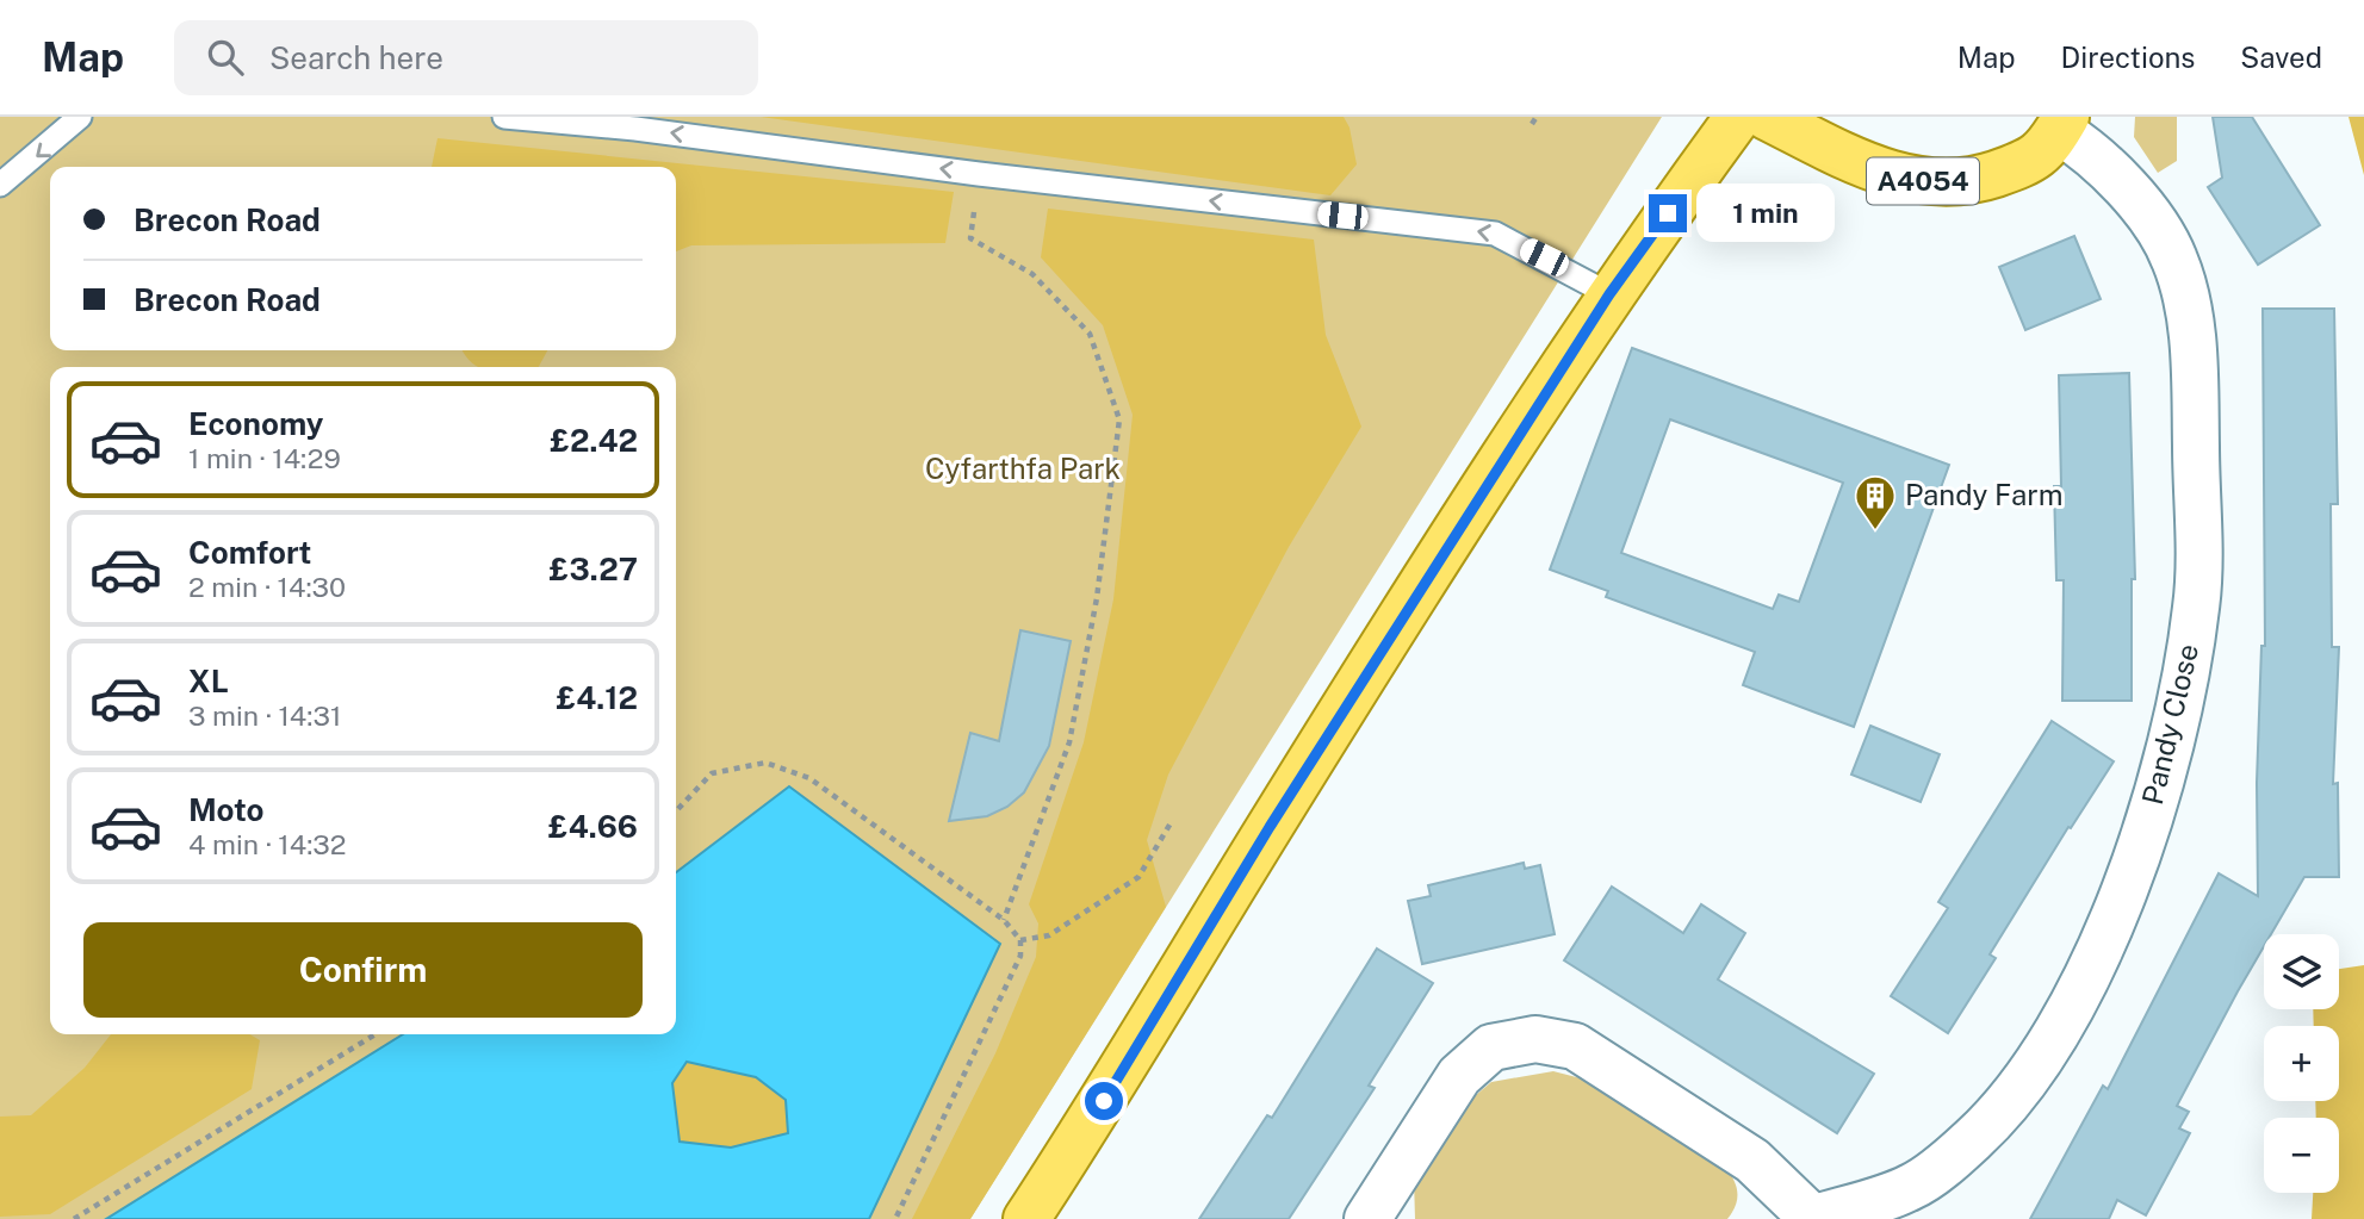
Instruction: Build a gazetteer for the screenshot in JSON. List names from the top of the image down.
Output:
{
  "streets": {
    "main road": ["A4054"],
    "street": ["Pandy Close"]
  },
  "crossings": [
    ["A4054", "Pandy Close"]
  ],
  "parks": ["Cyfarthfa Park"],
  "places": {
    "building": ["Pandy Farm"]
  },
  "page": {
    "header": "Map",
    "search": "Search here",
    "nav": ["Map", "Directions", "Saved"],
    "banner": ["Brecon Road", "Brecon Road"],
    "bubble": "1 min",
    "list": [
      {
        "name": "Economy",
        "note": "1 min · 14:29",
        "value": "£2.42"
      },
      {
        "name": "Comfort",
        "note": "2 min · 14:30",
        "value": "£3.27"
      },
      {
        "name": "XL",
        "note": "3 min · 14:31",
        "value": "£4.12"
      },
      {
        "name": "Moto",
        "note": "4 min · 14:32",
        "value": "£4.66"
      }
    ],
    "buttons": "Confirm",
    "map_buttons": ["+", "−"]
  }
}
